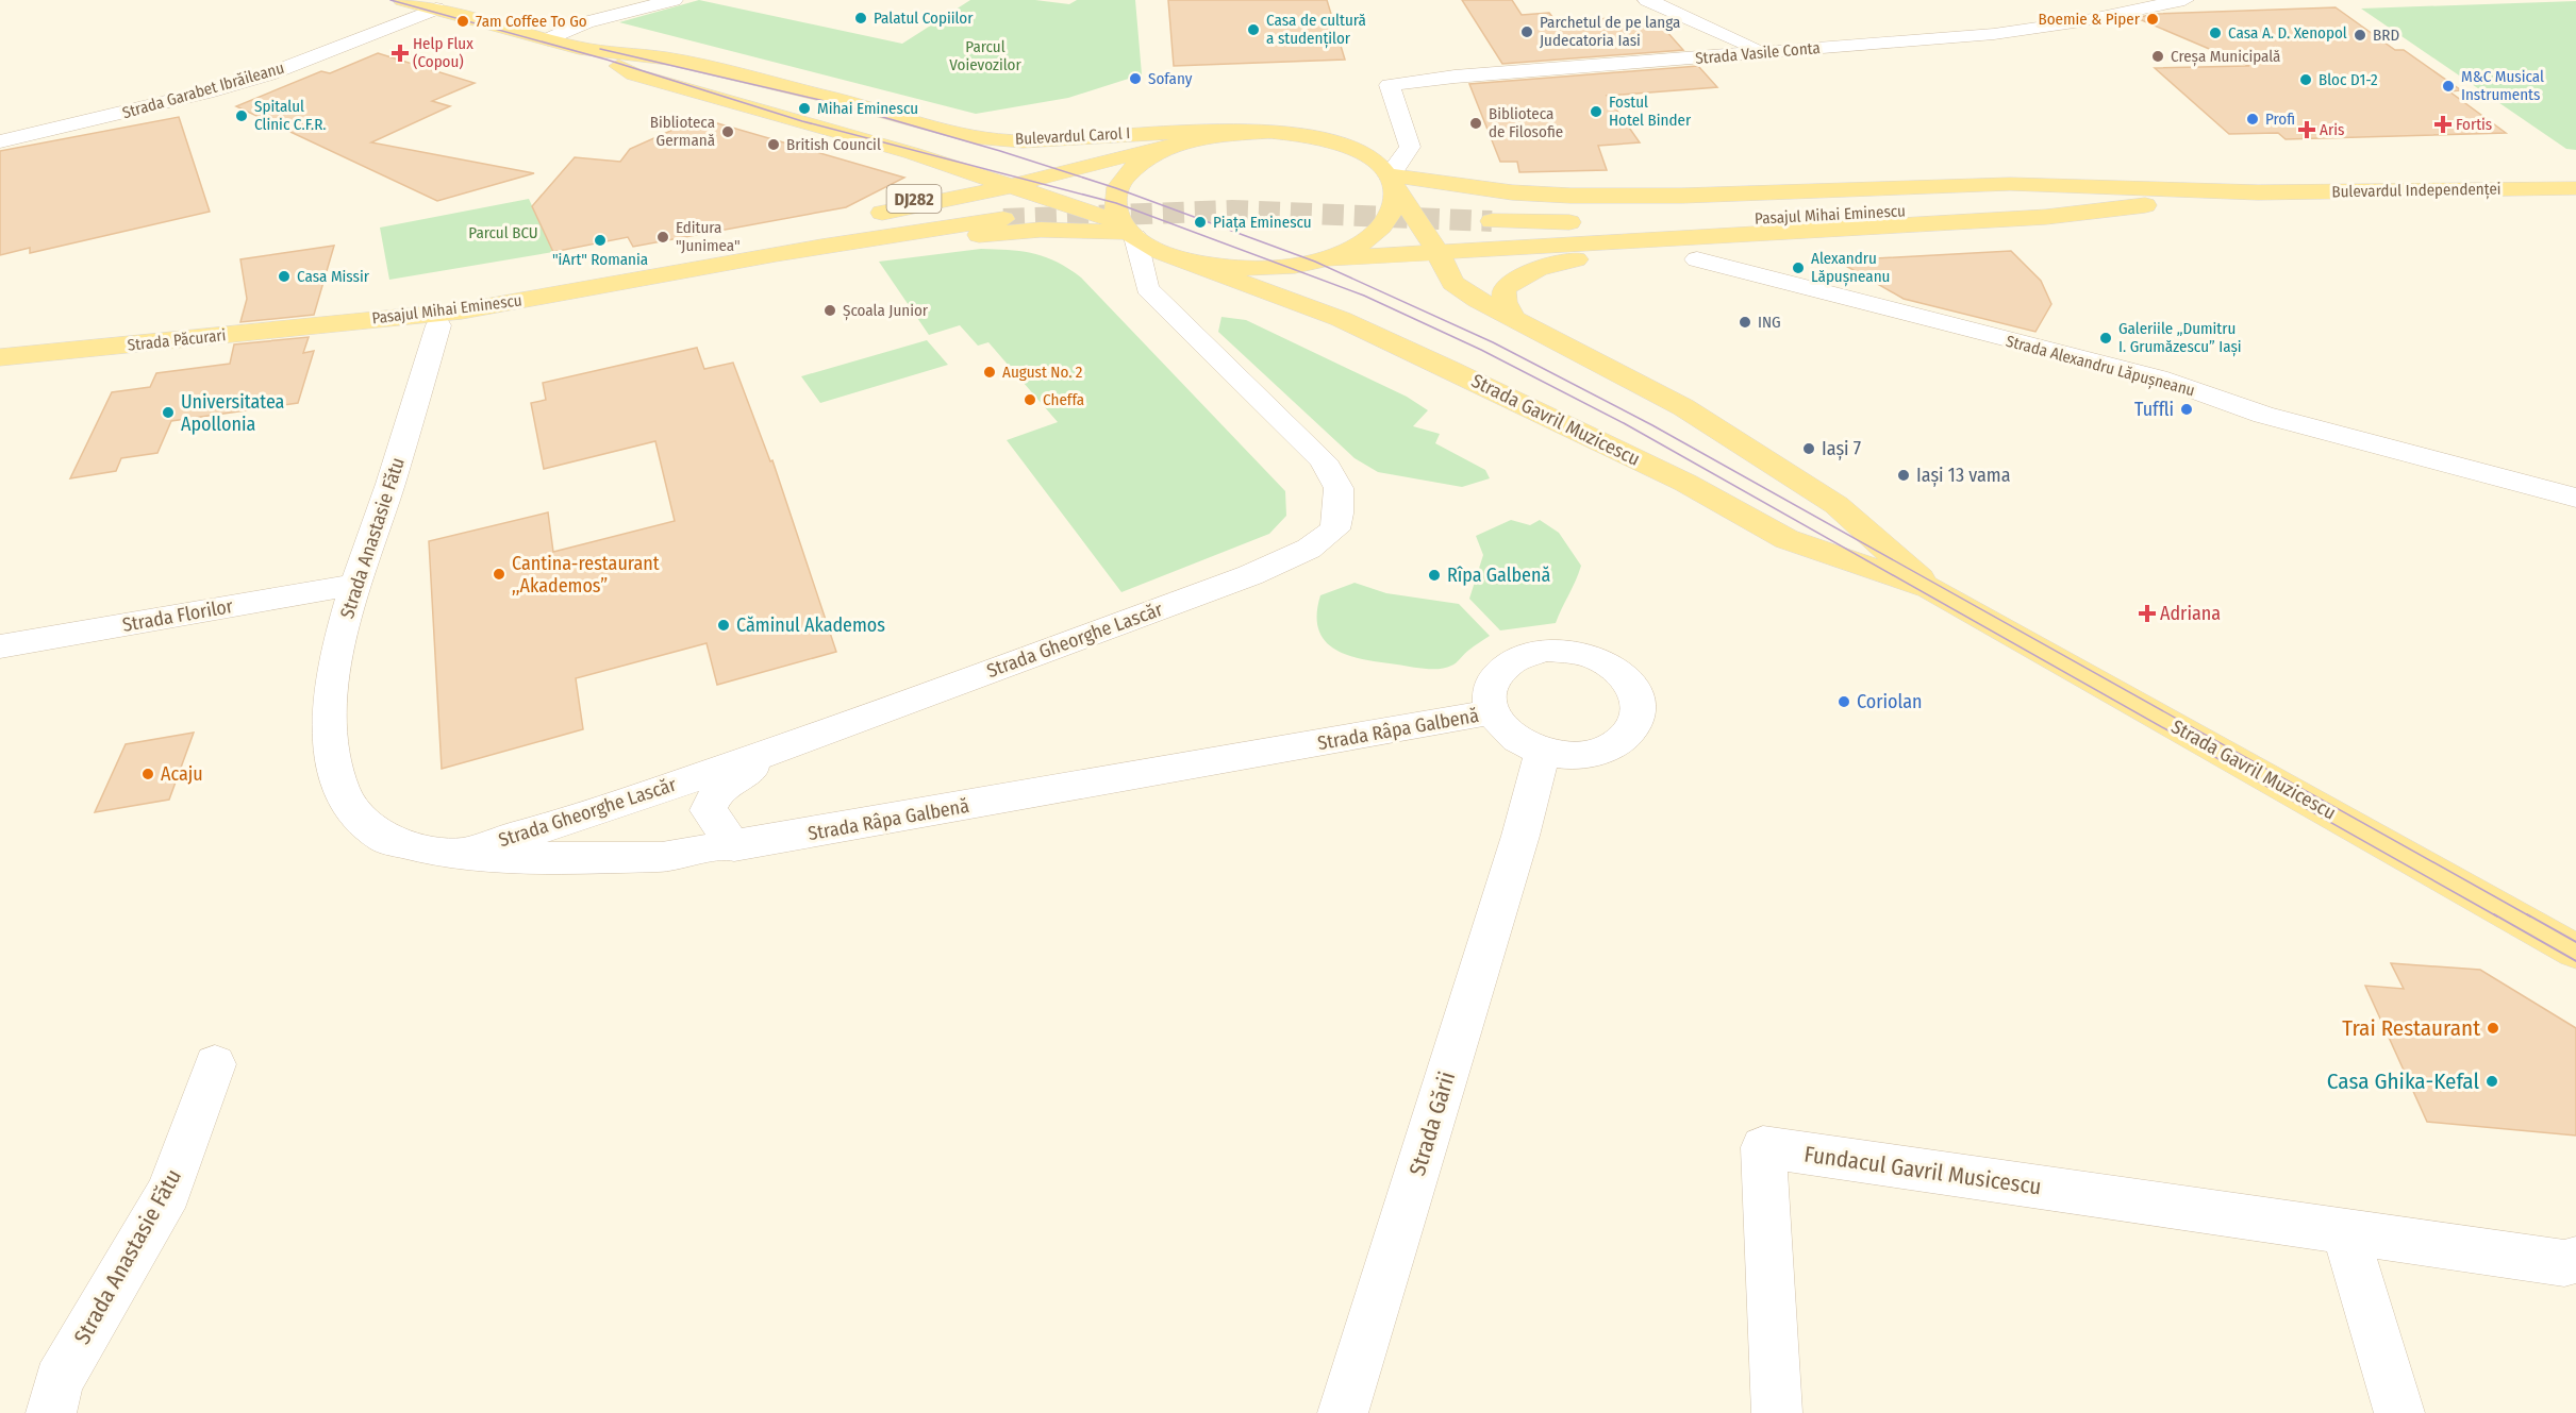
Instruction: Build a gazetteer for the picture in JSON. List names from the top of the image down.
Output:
{
  "streets": {
    "main road": [
      "Bulevardul Carol I",
      "Bulevardul Independenței",
      "DJ282",
      "Pasajul Mihai Eminescu",
      "Strada Păcurari",
      "Strada Gavril Muzicescu"
    ],
    "street": [
      "Strada Vasile Conta",
      "Strada Garabet Ibrăileanu",
      "Strada Alexandru Lăpușneanu",
      "Strada Anastasie Fătu",
      "Strada Florilor",
      "Strada Gheorghe Lascăr",
      "Strada Râpa Galbenă",
      "Strada Gării",
      "Fundacul Gavril Musicescu"
    ]
  },
  "crossings": [
    ["Strada Vasile Conta", "Strada Gavril Muzicescu"],
    ["Strada Garabet Ibrăileanu", "Bulevardul Carol I"],
    ["Bulevardul Carol I", "DJ282"],
    ["Bulevardul Carol I", "Strada Gavril Muzicescu"],
    ["Bulevardul Carol I", "Strada Gheorghe Lascăr"],
    ["Bulevardul Independenței", "Pasajul Mihai Eminescu"],
    ["Pasajul Mihai Eminescu", "Strada Păcurari"],
    ["Strada Anastasie Fătu", "Strada Florilor"],
    ["Strada Anastasie Fătu", "Strada Râpa Galbenă"],
    ["Strada Gheorghe Lascăr", "Strada Râpa Galbenă"],
    ["Strada Râpa Galbenă", "Strada Gării"]
  ],
  "parks": ["Parcul Voievozilor", "Parcul BCU"],
  "places": {
    "other": [
      "Palatul Copiilor",
      "Boemie & Piper",
      "7am Coffee To Go",
      "Casa de cultură a studenților",
      "Parchetul de pe langa Judecatoria Iasi",
      "Casa A. D. Xenopol",
      "BRD",
      "Creșa Municipală",
      "Sofany",
      "Bloc D1-2",
      "M&C Musical Instruments",
      "Mihai Eminescu",
      "Fostul Hotel Binder",
      "Spitalul Clinic C.F.R.",
      "Profi",
      "Biblioteca de Filosofie",
      "Biblioteca Germană",
      "British Council",
      "Piața Eminescu",
      "Editura \"Junimea\"",
      "\"iArt\" Romania",
      "Alexandru Lăpușneanu",
      "Casa Missir",
      "Școala Junior",
      "ING",
      "Galeriile „Dumitru I. Grumăzescu” Iași",
      "August No. 2",
      "Cheffa",
      "Tuffli",
      "Universitatea Apollonia",
      "Iași 7",
      "Iași 13 vama",
      "Cantina-restaurant ,,Akademos”",
      "Rîpa Galbenă",
      "Căminul Akademos",
      "Coriolan",
      "Acaju",
      "Trai Restaurant",
      "Casa Ghika-Kefal"
    ],
    "health": [
      "Help Flux (Copou)",
      "Fortis",
      "Aris",
      "Adriana"
    ]
  }
}
